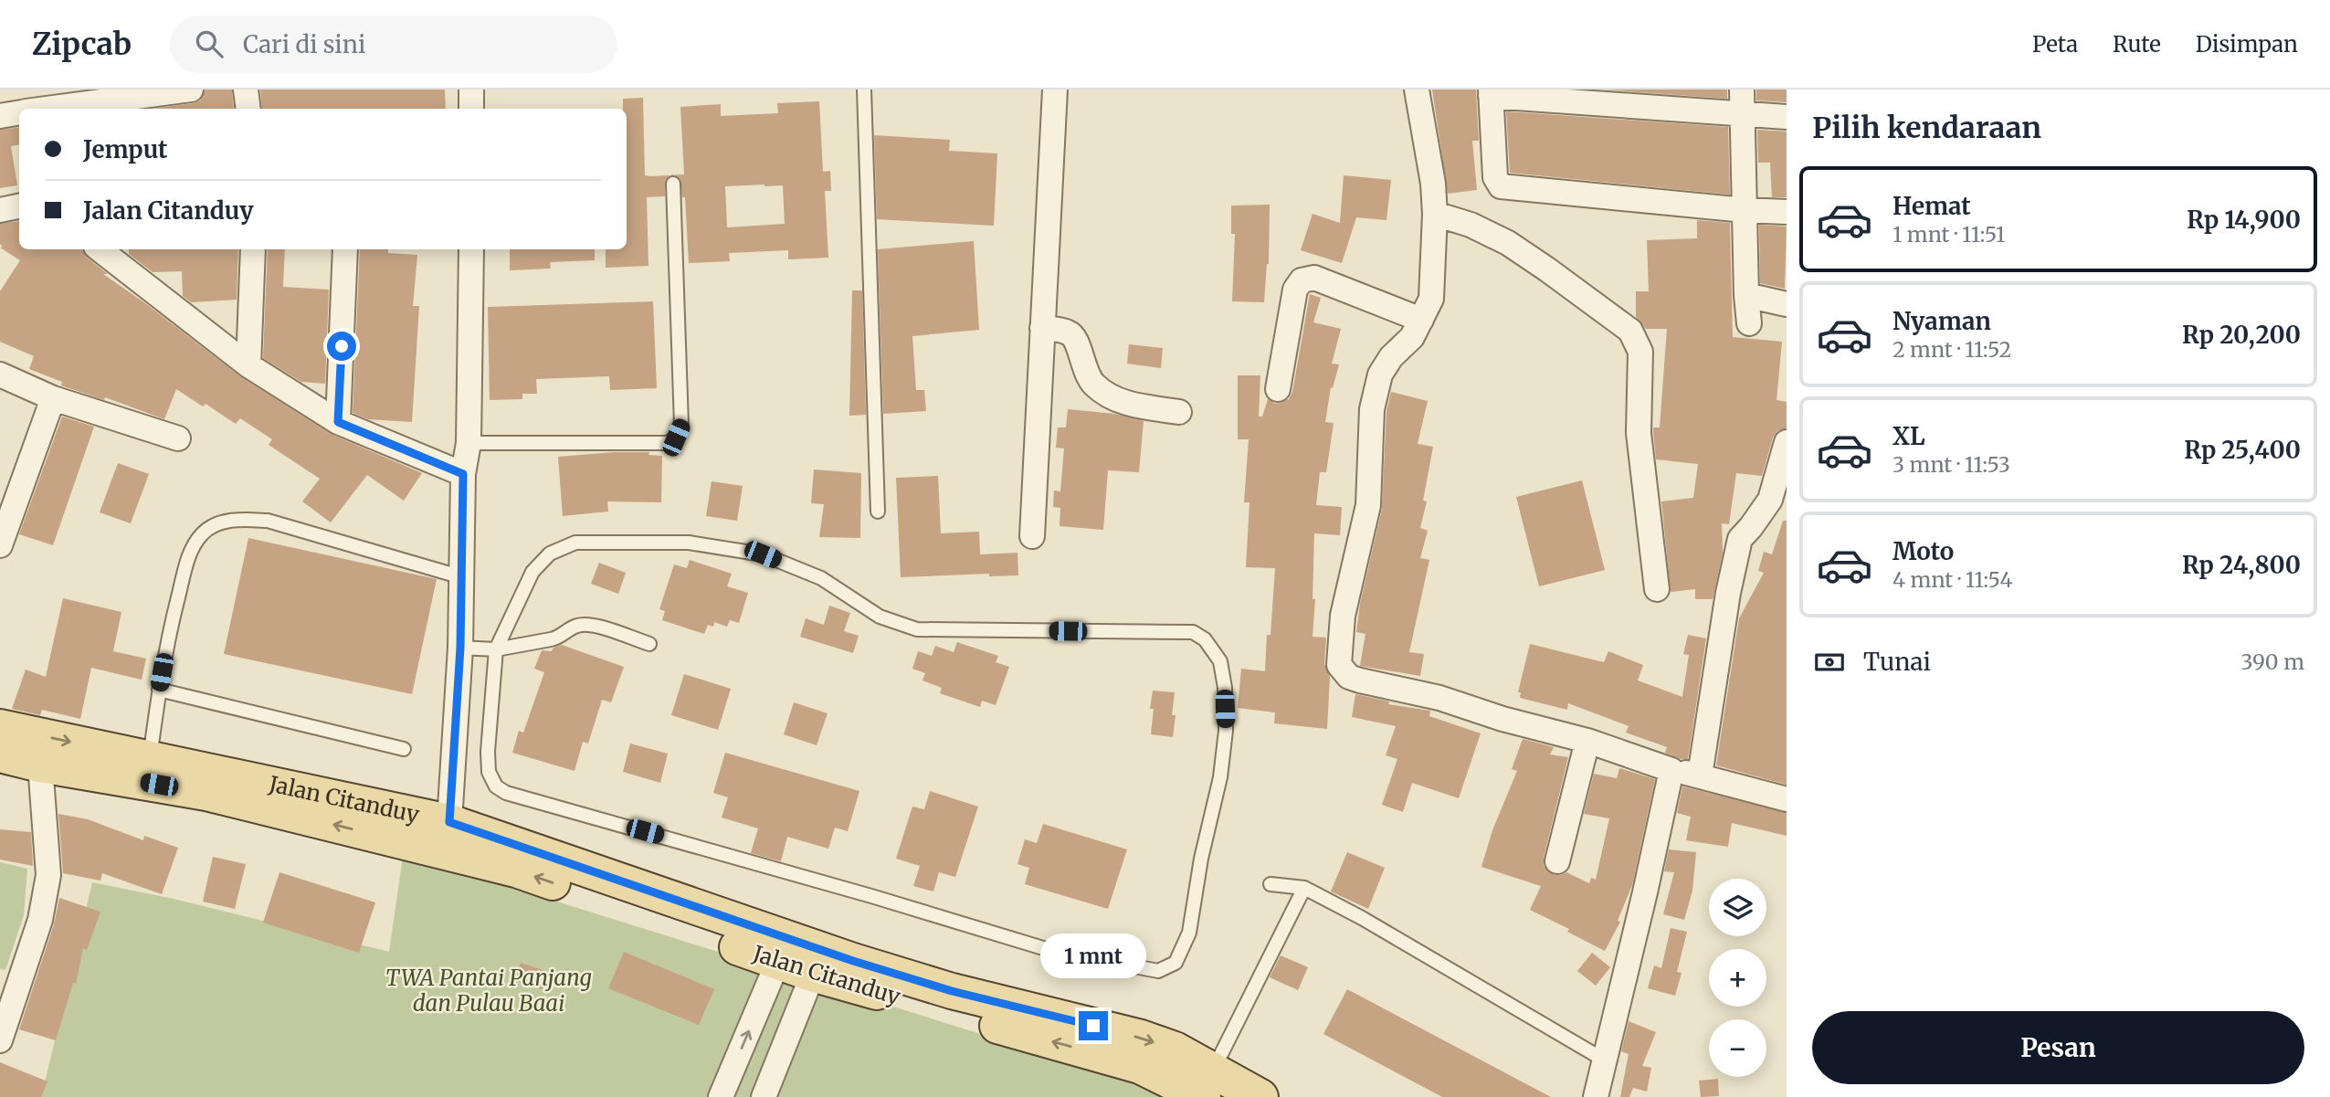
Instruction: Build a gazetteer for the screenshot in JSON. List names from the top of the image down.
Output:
{
  "streets": {
    "main road": ["Jalan Citanduy"]
  },
  "parks": ["TWA Pantai Panjang dan Pulau Baai"],
  "page": {
    "header": "Zipcab",
    "search": "Cari di sini",
    "nav": ["Peta", "Rute", "Disimpan"],
    "heading": "Pilih kendaraan",
    "banner": ["Jemput", "Jalan Citanduy"],
    "list": [
      {
        "name": "Hemat",
        "note": "1 mnt · 11:51",
        "value": "Rp 14,900"
      },
      {
        "name": "Nyaman",
        "note": "2 mnt · 11:52",
        "value": "Rp 20,200"
      },
      {
        "name": "XL",
        "note": "3 mnt · 11:53",
        "value": "Rp 25,400"
      },
      {
        "name": "Moto",
        "note": "4 mnt · 11:54",
        "value": "Rp 24,800"
      }
    ],
    "pay": ["Tunai", "390 m"],
    "map_buttons": ["+", "−"],
    "bubble": "1 mnt",
    "buttons": "Pesan"
  }
}
